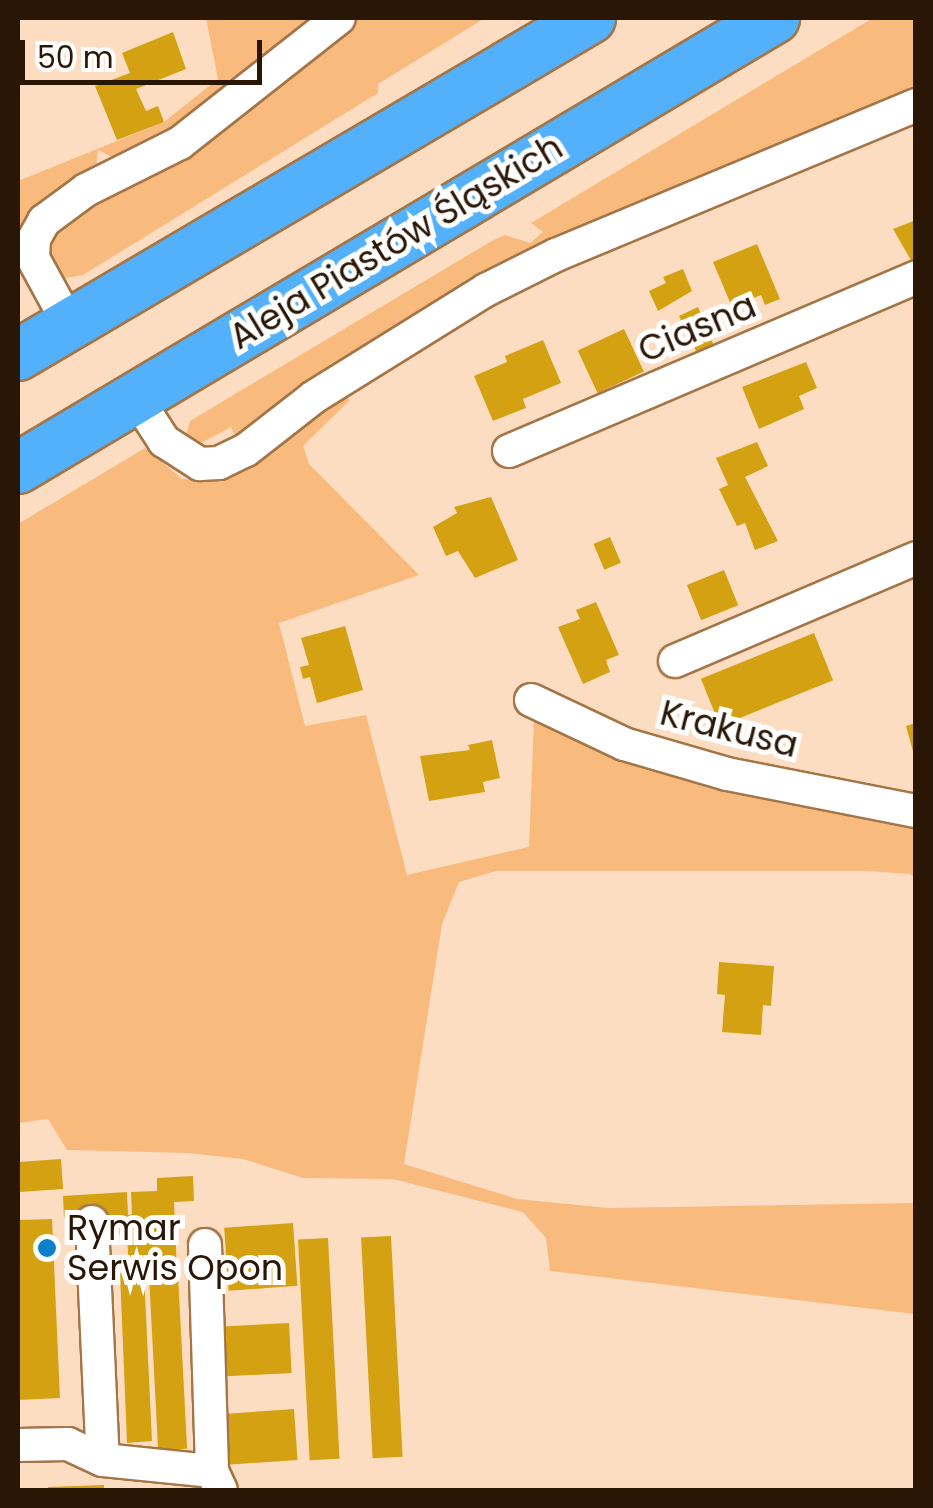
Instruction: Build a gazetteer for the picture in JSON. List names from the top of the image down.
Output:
{
  "streets": {
    "highway": ["Aleja Piastów Śląskich"],
    "street": ["Ciasna", "Krakusa"]
  },
  "places": ["Rymar Serwis Opon"],
  "scale_bar": "50 m"
}
